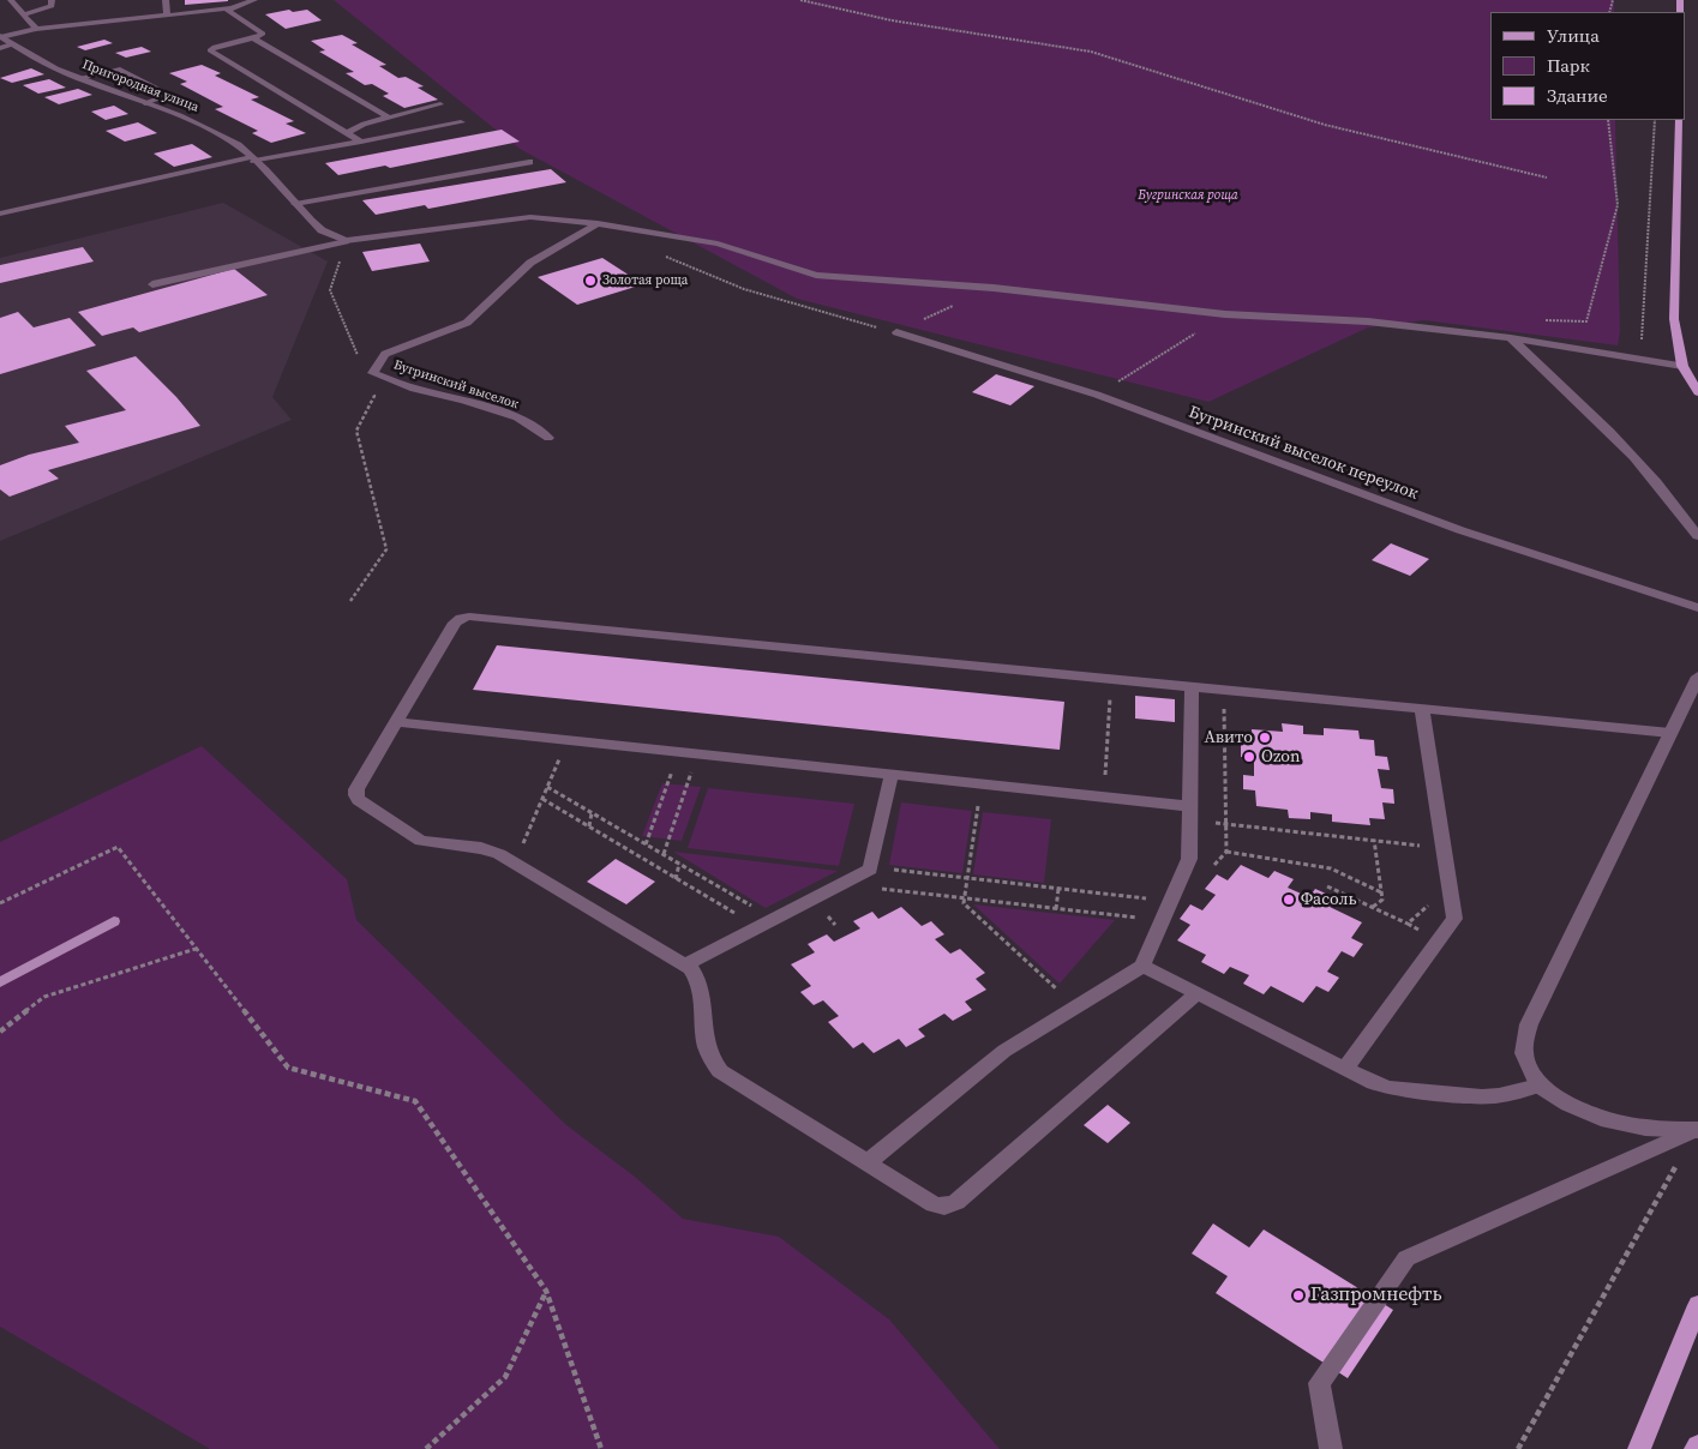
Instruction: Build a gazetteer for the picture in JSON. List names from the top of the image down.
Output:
{
  "streets": {
    "street": ["Пригородная улица", "Бугринский выселок", "Бугринский выселок переулок"]
  },
  "parks": ["Бугринская роща"],
  "places": [
    "Золотая роща",
    "Авито",
    "Ozon",
    "Фасоль",
    "Газпромнефть"
  ],
  "legend": ["Улица", "Парк", "Здание"]
}
